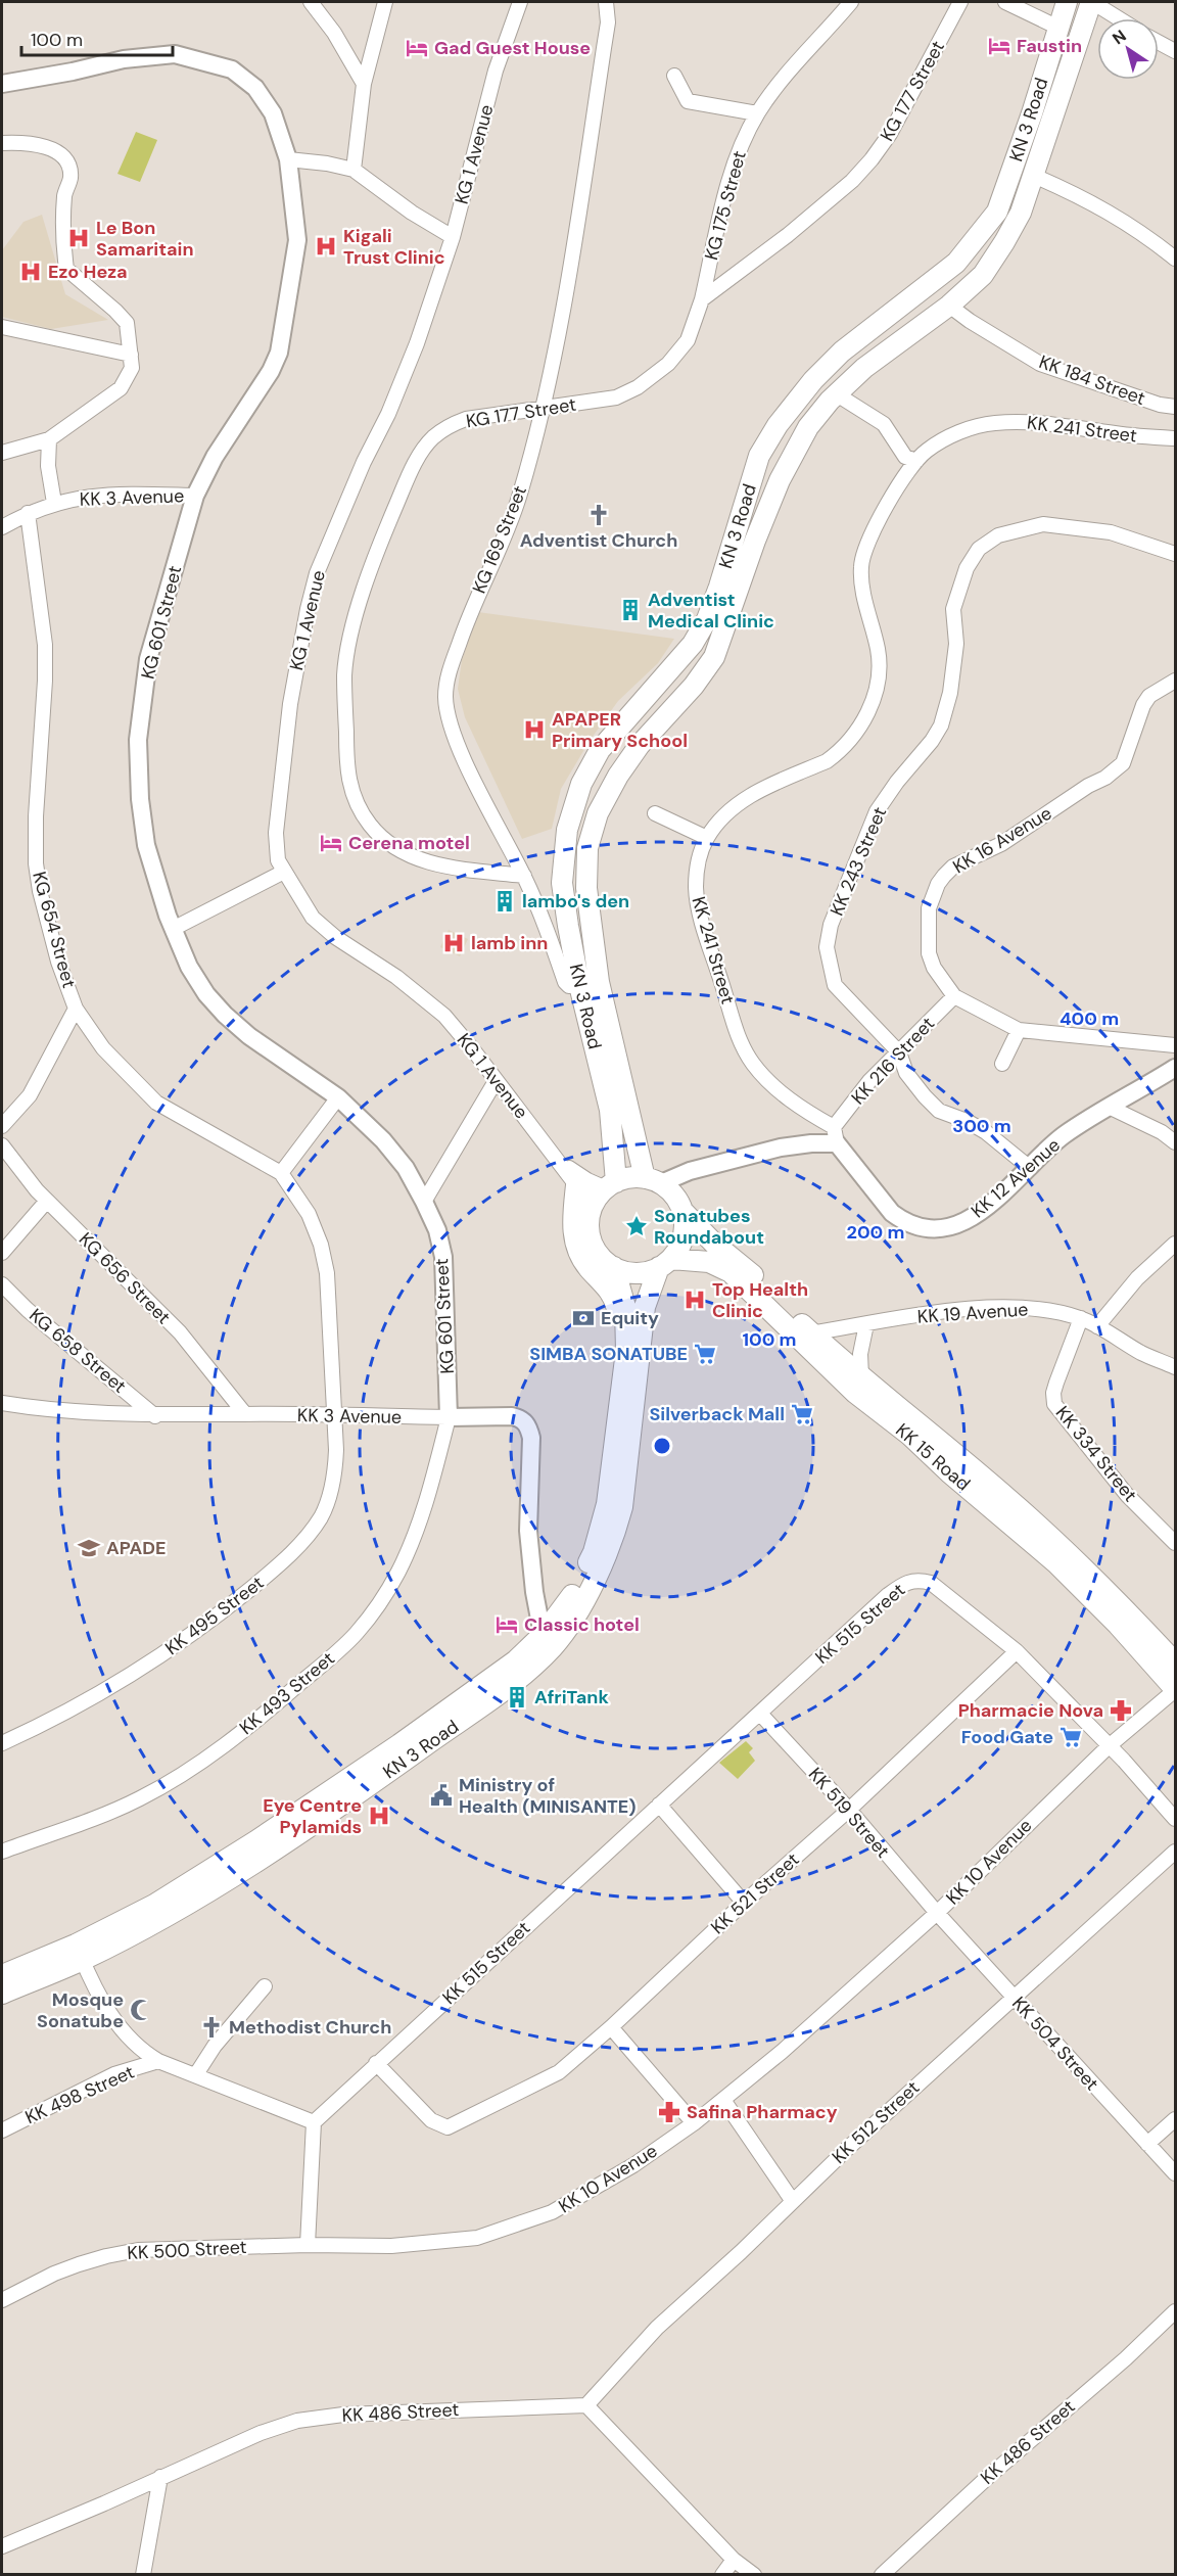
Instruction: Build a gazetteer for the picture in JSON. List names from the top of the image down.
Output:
{
  "streets": {
    "highway": ["KN 3 Road", "KK 15 Road"],
    "main road": ["KK 3 Avenue", "KG 601 Street", "KK 12 Avenue"],
    "street": [
      "KG 177 Street",
      "KG 1 Avenue",
      "KG 175 Street",
      "KK 184 Street",
      "KK 241 Street",
      "KG 169 Street",
      "KK 16 Avenue",
      "KK 243 Street",
      "KG 654 Street",
      "KK 216 Street",
      "KG 656 Street",
      "KK 19 Avenue",
      "KG 658 Street",
      "KK 334 Street",
      "KK 495 Street",
      "KK 515 Street",
      "KK 493 Street",
      "KK 519 Street",
      "KK 10 Avenue",
      "KK 521 Street",
      "KK 504 Street",
      "KK 498 Street",
      "KK 512 Street",
      "KK 500 Street",
      "KK 486 Street"
    ]
  },
  "crossings": [
    ["KG 177 Street", "KG 175 Street"],
    ["KG 177 Street", "KG 169 Street"],
    ["KN 3 Road", "KK 184 Street"],
    ["KN 3 Road", "KK 3 Avenue"],
    ["KN 3 Road", "KG 169 Street"],
    ["KG 1 Avenue", "KK 15 Road"],
    ["KK 241 Street", "KK 216 Street"],
    ["KK 241 Street", "KK 12 Avenue"],
    ["KK 3 Avenue", "KG 601 Street"],
    ["KK 3 Avenue", "KG 654 Street"],
    ["KK 3 Avenue", "KG 656 Street"],
    ["KK 3 Avenue", "KG 658 Street"],
    ["KK 3 Avenue", "KK 495 Street"],
    ["KK 3 Avenue", "KK 493 Street"],
    ["KG 601 Street", "KK 493 Street"],
    ["KK 16 Avenue", "KK 216 Street"],
    ["KK 243 Street", "KK 216 Street"],
    ["KK 243 Street", "KK 12 Avenue"],
    ["KG 654 Street", "KK 495 Street"],
    ["KK 216 Street", "KK 12 Avenue"],
    ["KK 19 Avenue", "KK 334 Street"],
    ["KK 19 Avenue", "KK 15 Road"],
    ["KK 15 Road", "KK 10 Avenue"],
    ["KK 515 Street", "KK 519 Street"],
    ["KK 515 Street", "KK 521 Street"],
    ["KK 519 Street", "KK 10 Avenue"],
    ["KK 519 Street", "KK 521 Street"],
    ["KK 519 Street", "KK 504 Street"],
    ["KK 10 Avenue", "KK 504 Street"],
    ["KK 10 Avenue", "KK 500 Street"],
    ["KK 504 Street", "KK 512 Street"],
    ["KK 512 Street", "KK 486 Street"]
  ],
  "places": {
    "hotel": [
      "Faustin",
      "Gad Guest House",
      "Cerena motel",
      "Classic hotel"
    ],
    "hospital": [
      "Le Bon Samaritain",
      "Kigali Trust Clinic",
      "Ezo Heza",
      "APAPER Primary School",
      "lamb inn",
      "Top Health Clinic",
      "Eye Centre Pylamids"
    ],
    "church": ["Adventist Church", "Methodist Church"],
    "building": ["Adventist Medical Clinic", "lambo's den", "AfriTank"],
    "place": ["Sonatubes Roundabout"],
    "bank": ["Equity"],
    "supermarket": ["SIMBA SONATUBE", "Silverback Mall", "Food Gate"],
    "school or university": ["APADE"],
    "pharmacy": ["Pharmacie Nova", "Safina Pharmacy"],
    "public building": ["Ministry of Health (MINISANTE)"],
    "mosque": ["Mosque Sonatube"]
  },
  "scale_bar": "100 m",
  "north": "top left",
  "rings": [
    "400 m",
    "300 m",
    "200 m",
    "100 m"
  ]
}
